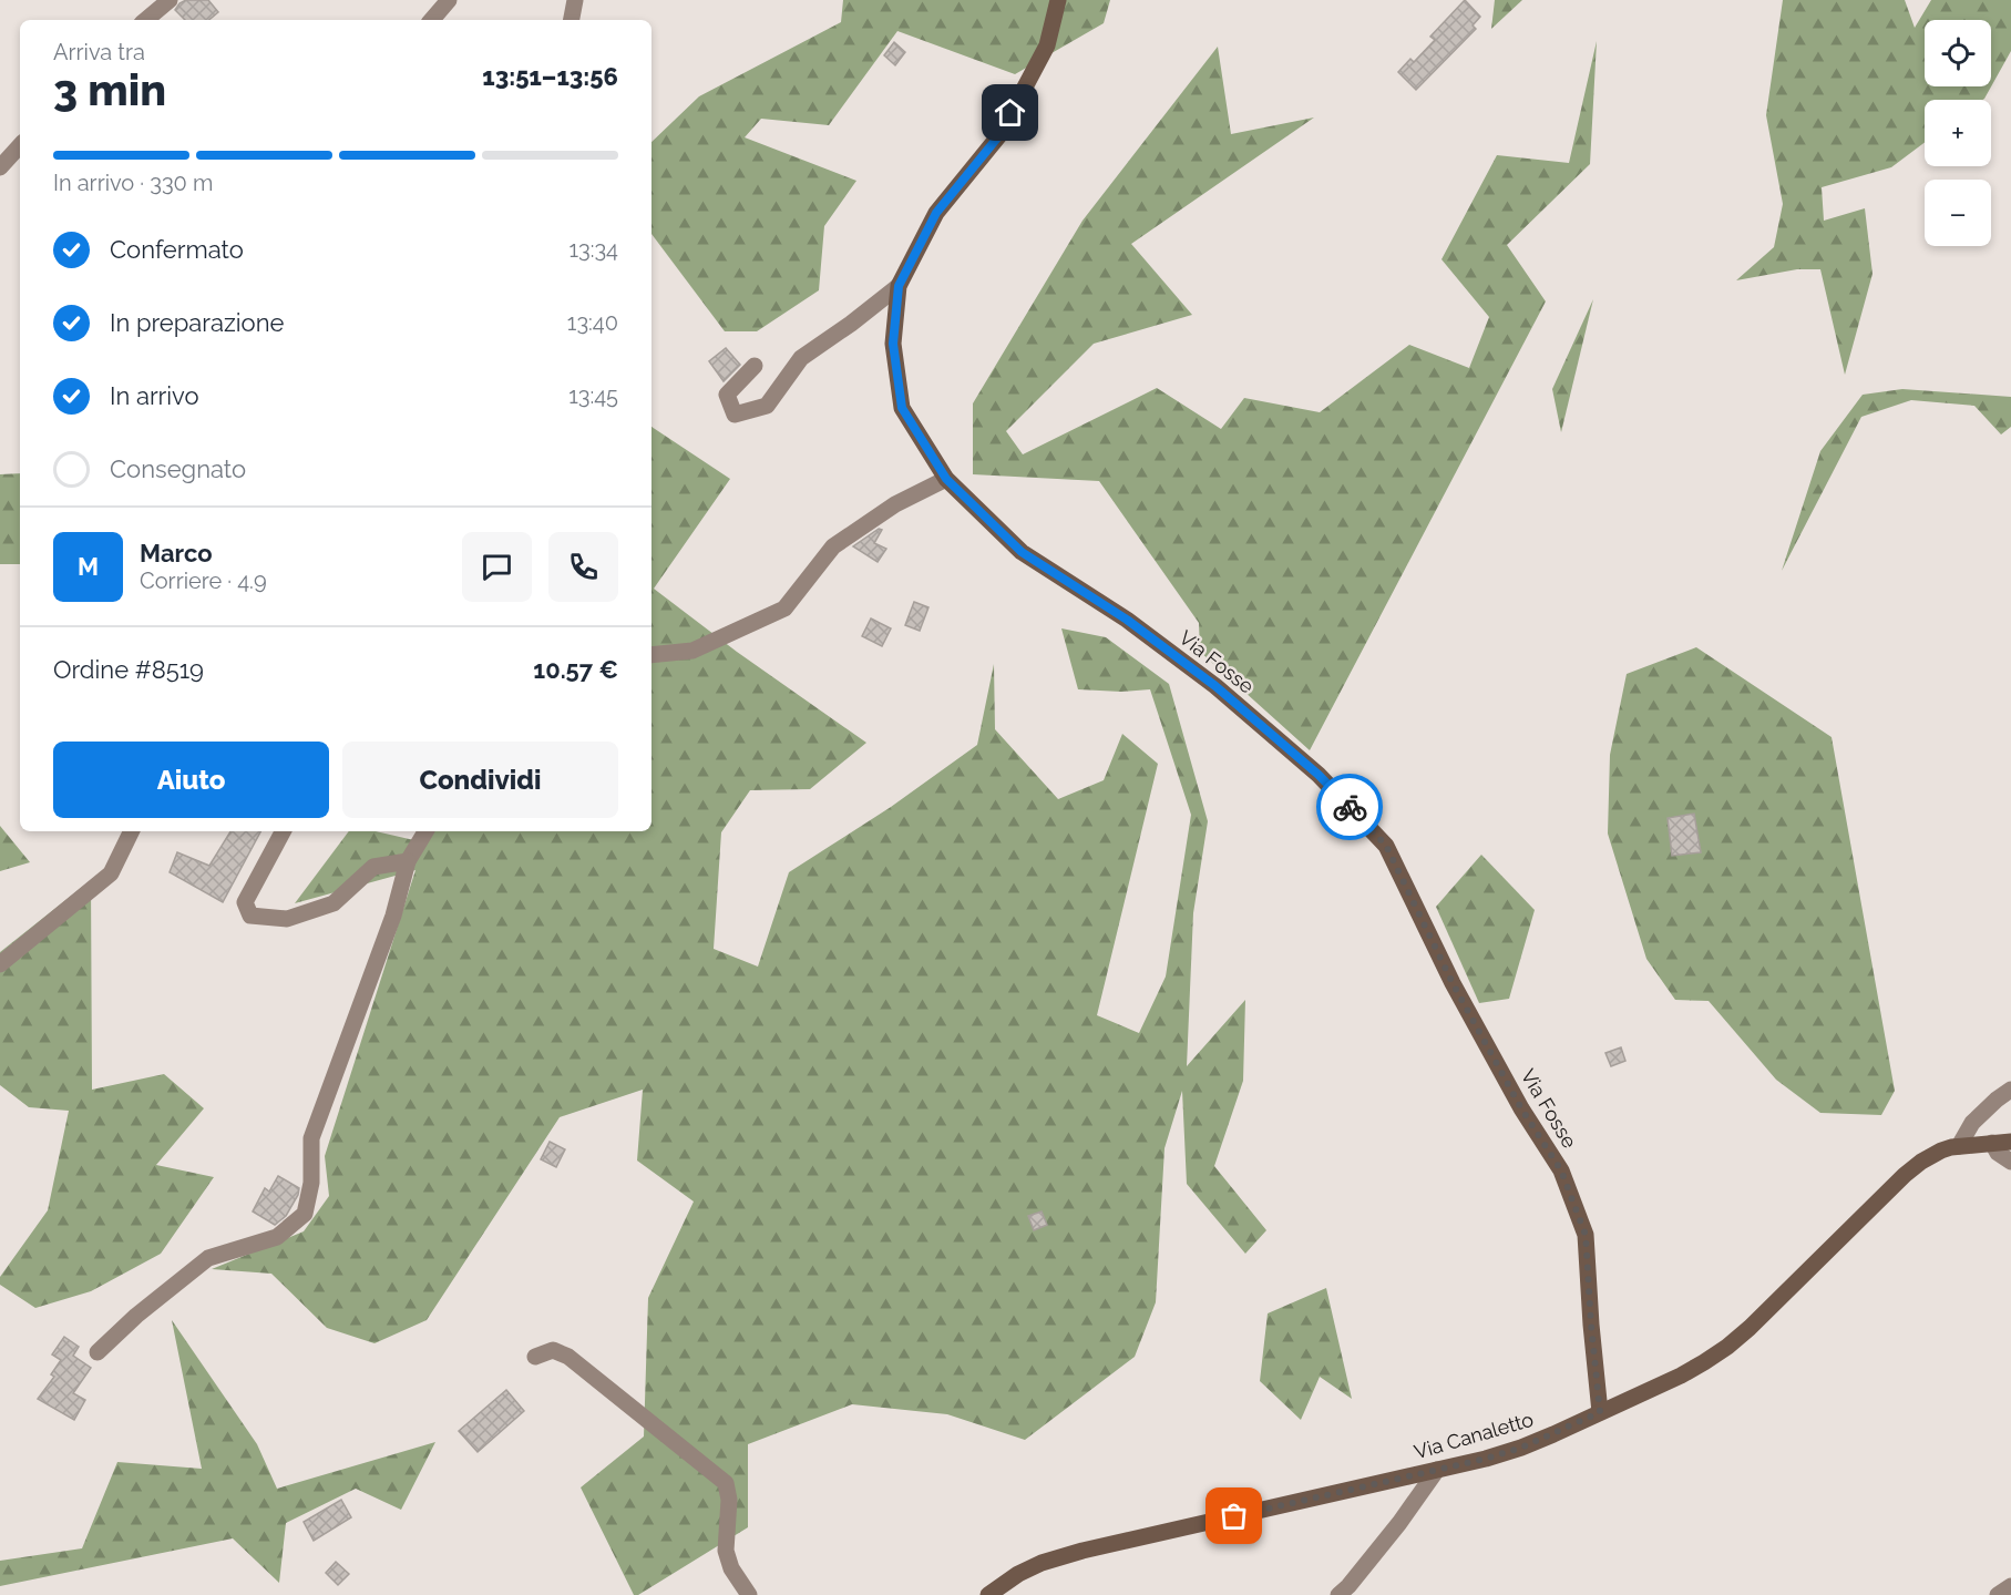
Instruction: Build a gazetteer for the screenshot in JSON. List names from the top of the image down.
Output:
{
  "streets": {
    "street": ["Via Fosse", "Via Canaletto"]
  },
  "crossings": [
    ["Via Fosse", "Via Canaletto"]
  ],
  "page": {
    "map_buttons": ["+", "−"],
    "heading": ["3 min", "Arriva tra", "13:51–13:56"],
    "panel": [
      "Marco",
      "Corriere · 4.9",
      "Ordine #8519",
      "10.57 €"
    ],
    "bar": "In arrivo · 330 m",
    "list": [
      ["Confermato", "13:34"],
      ["In preparazione", "13:40"],
      ["In arrivo", "13:45"],
      "Consegnato"
    ],
    "round": "M",
    "buttons": ["Aiuto", "Condividi"]
  }
}
